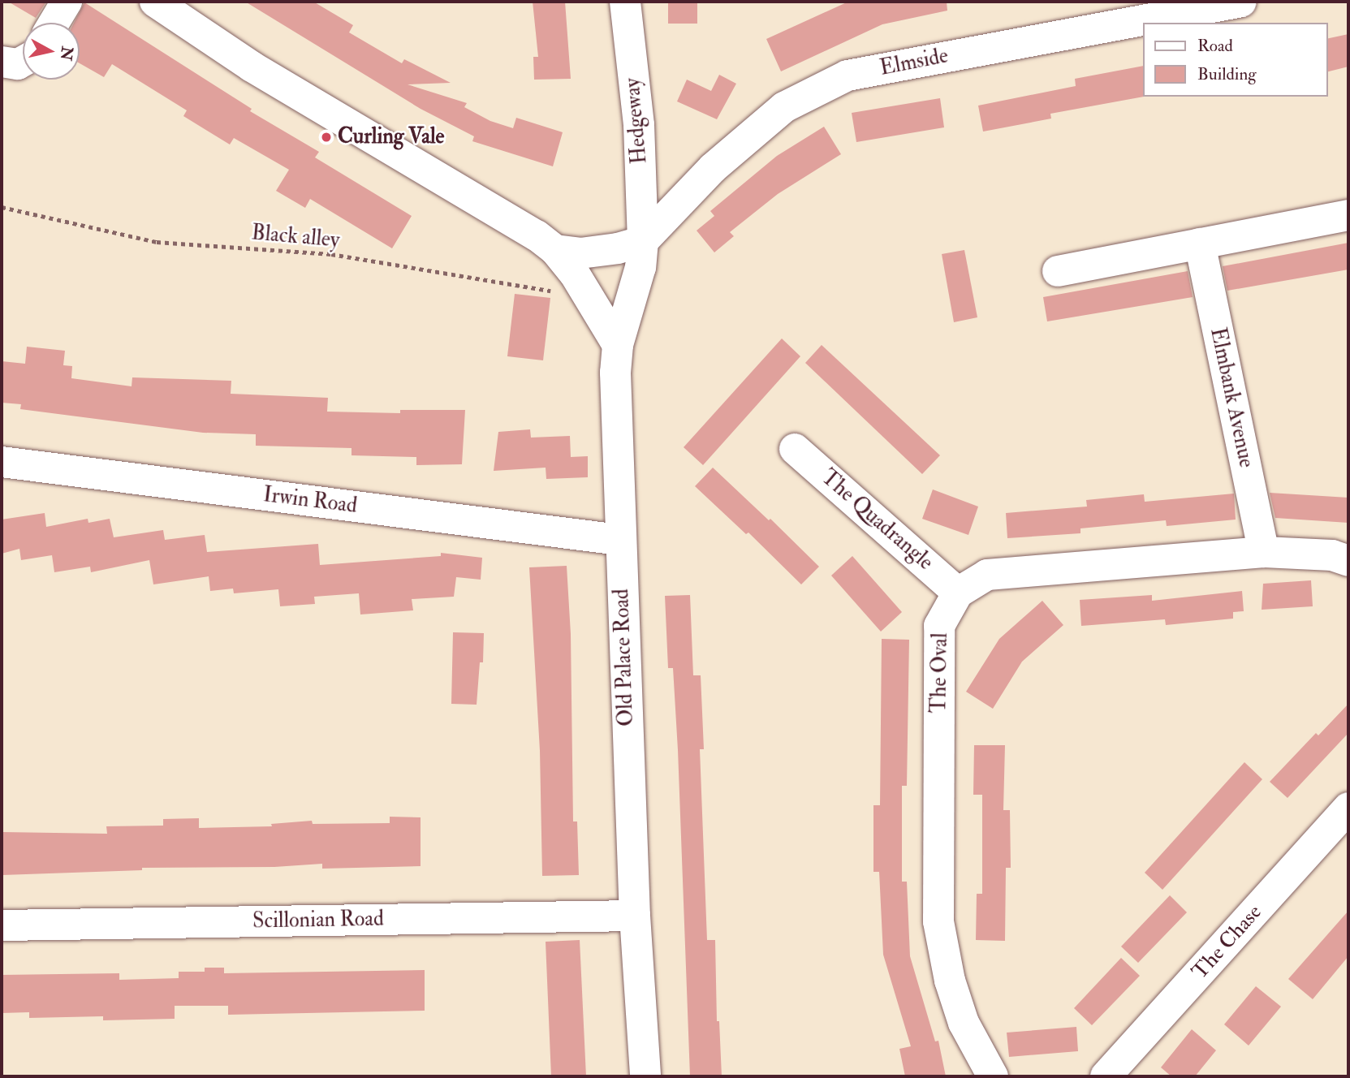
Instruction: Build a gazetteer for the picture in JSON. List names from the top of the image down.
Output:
{
  "streets": {
    "street": [
      "Elmside",
      "Hedgeway",
      "Elmbank Avenue",
      "Irwin Road",
      "The Quadrangle",
      "Old Palace Road",
      "The Oval",
      "Scillonian Road",
      "The Chase"
    ],
    "path": ["Black alley"]
  },
  "crossings": [
    ["Elmside", "Hedgeway"],
    ["Elmside", "Old Palace Road"],
    ["Hedgeway", "Old Palace Road"],
    ["Elmbank Avenue", "The Oval"],
    ["Irwin Road", "Old Palace Road"],
    ["The Quadrangle", "The Oval"],
    ["Old Palace Road", "Scillonian Road"]
  ],
  "places": ["Curling Vale"],
  "legend": ["Road", "Building"],
  "north": "right"
}
